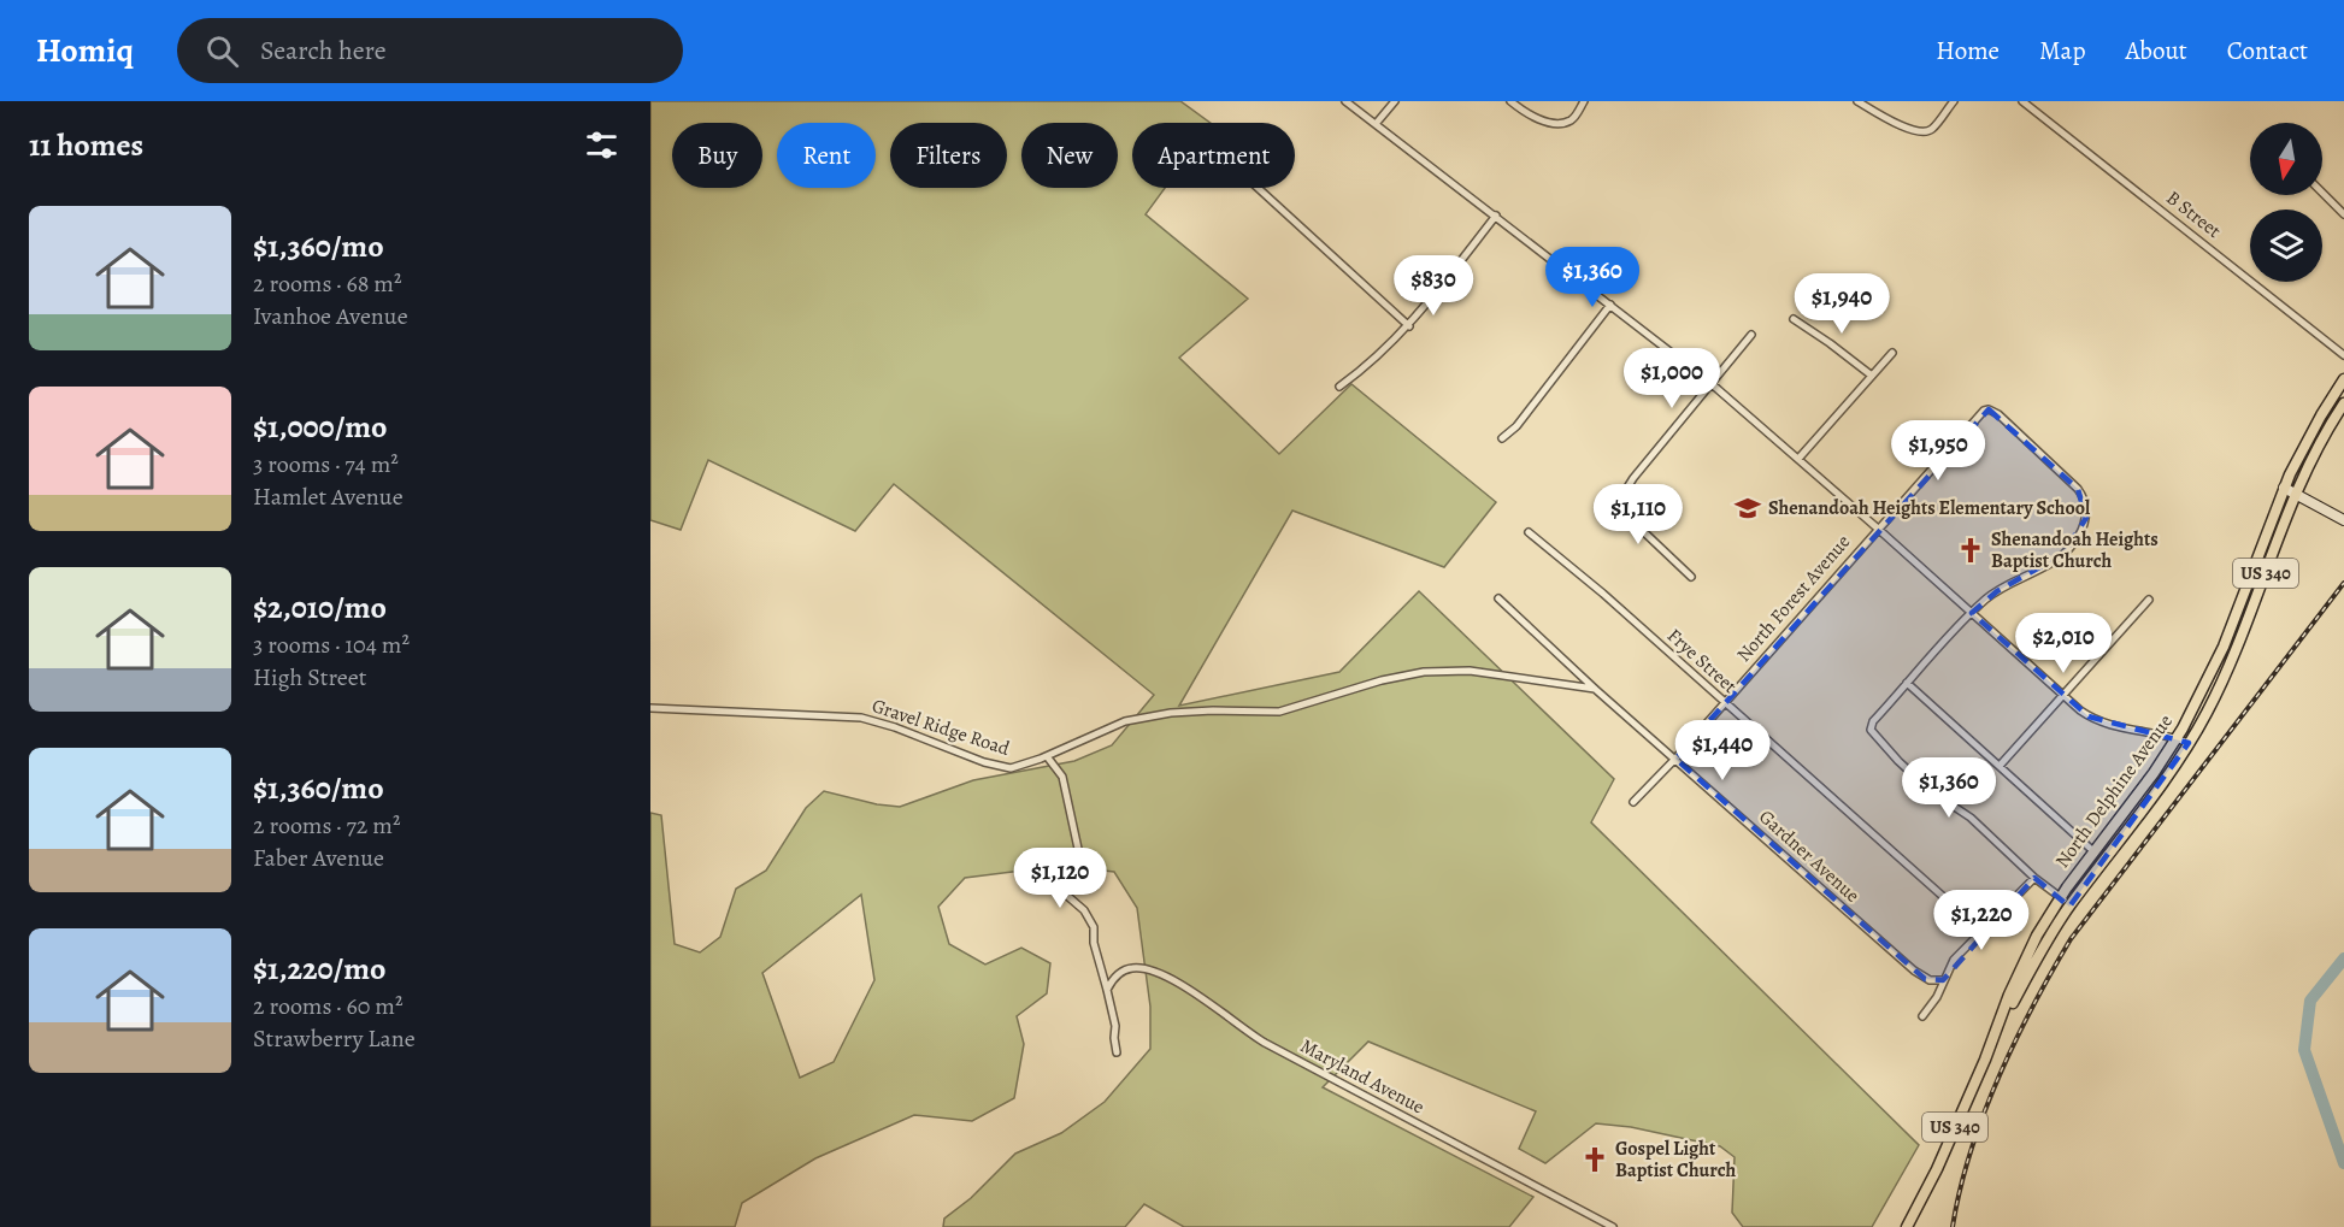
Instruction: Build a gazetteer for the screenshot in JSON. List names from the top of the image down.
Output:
{
  "streets": {
    "main road": ["US 340", "North Delphine Avenue"],
    "street": [
      "B Street",
      "North Forest Avenue",
      "Frye Street",
      "Gravel Ridge Road",
      "Gardner Avenue",
      "Maryland Avenue"
    ]
  },
  "crossings": [
    ["North Forest Avenue", "Frye Street"],
    ["North Forest Avenue", "Gardner Avenue"],
    ["Gravel Ridge Road", "Gardner Avenue"]
  ],
  "places": {
    "school or university": ["Shenandoah Heights Elementary School"],
    "church": ["Shenandoah Heights Baptist Church", "Gospel Light Baptist Church"]
  },
  "north": "bottom",
  "page": {
    "header": "Homiq",
    "search": "Search here",
    "nav": [
      "Home",
      "Map",
      "About",
      "Contact"
    ],
    "heading": "11 homes",
    "chip": [
      "Buy",
      "Rent",
      "Filters",
      "New",
      "Apartment"
    ],
    "list": [
      {
        "name": "$1,360/mo",
        "note": "2 rooms · 68 m² · Ivanhoe Avenue"
      },
      {
        "name": "$1,000/mo",
        "note": "3 rooms · 74 m² · Hamlet Avenue"
      },
      {
        "name": "$2,010/mo",
        "note": "3 rooms · 104 m² · High Street"
      },
      {
        "name": "$1,360/mo",
        "note": "2 rooms · 72 m² · Faber Avenue"
      },
      {
        "name": "$1,220/mo",
        "note": "2 rooms · 60 m² · Strawberry Lane"
      }
    ],
    "price": [
      "$1,360",
      "$830",
      "$1,940",
      "$1,000",
      "$1,950",
      "$1,110",
      "$2,010",
      "$1,440",
      "$1,360",
      "$1,120",
      "$1,220"
    ]
  }
}
